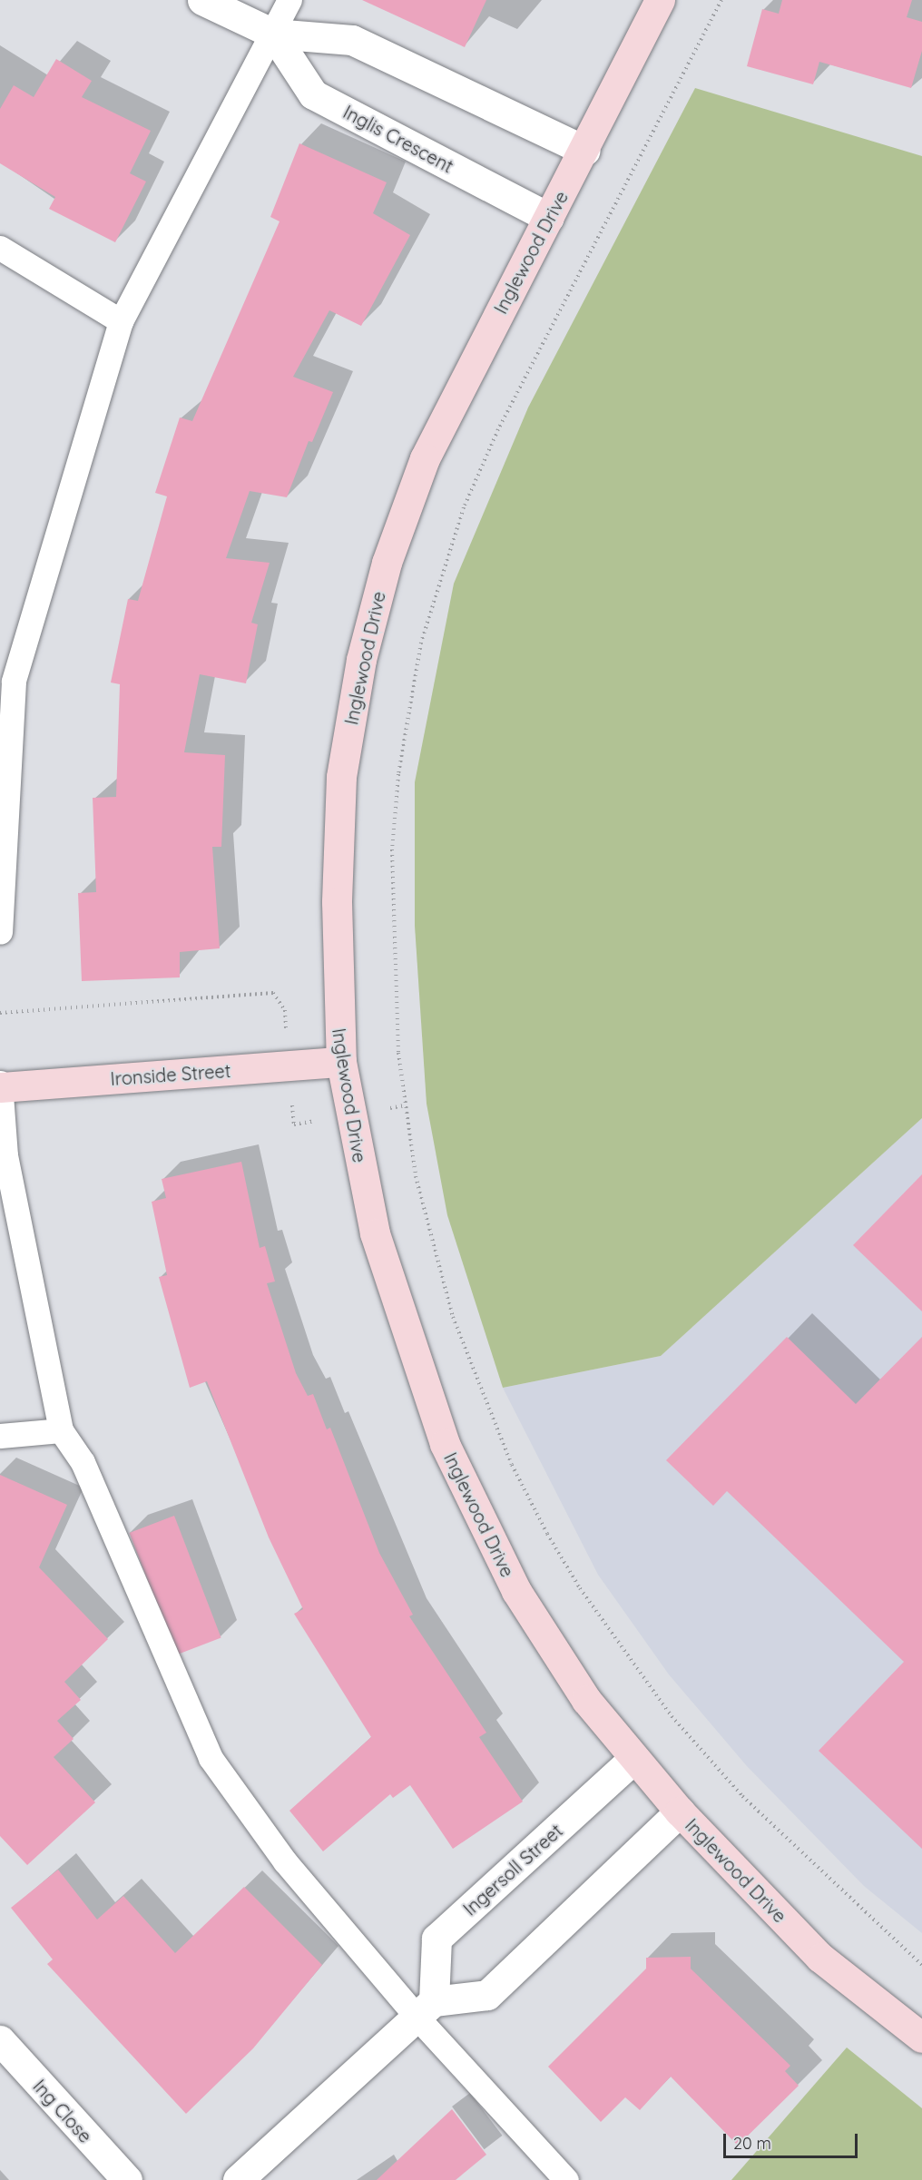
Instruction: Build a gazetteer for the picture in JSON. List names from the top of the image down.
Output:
{
  "streets": {
    "street": [
      "Inglis Crescent",
      "Inglewood Drive",
      "Ironside Street",
      "Ingersoll Street",
      "Ing Close"
    ]
  },
  "crossings": [
    ["Inglis Crescent", "Inglewood Drive"],
    ["Inglewood Drive", "Ironside Street"],
    ["Inglewood Drive", "Ingersoll Street"]
  ],
  "scale_bar": "20 m"
}
